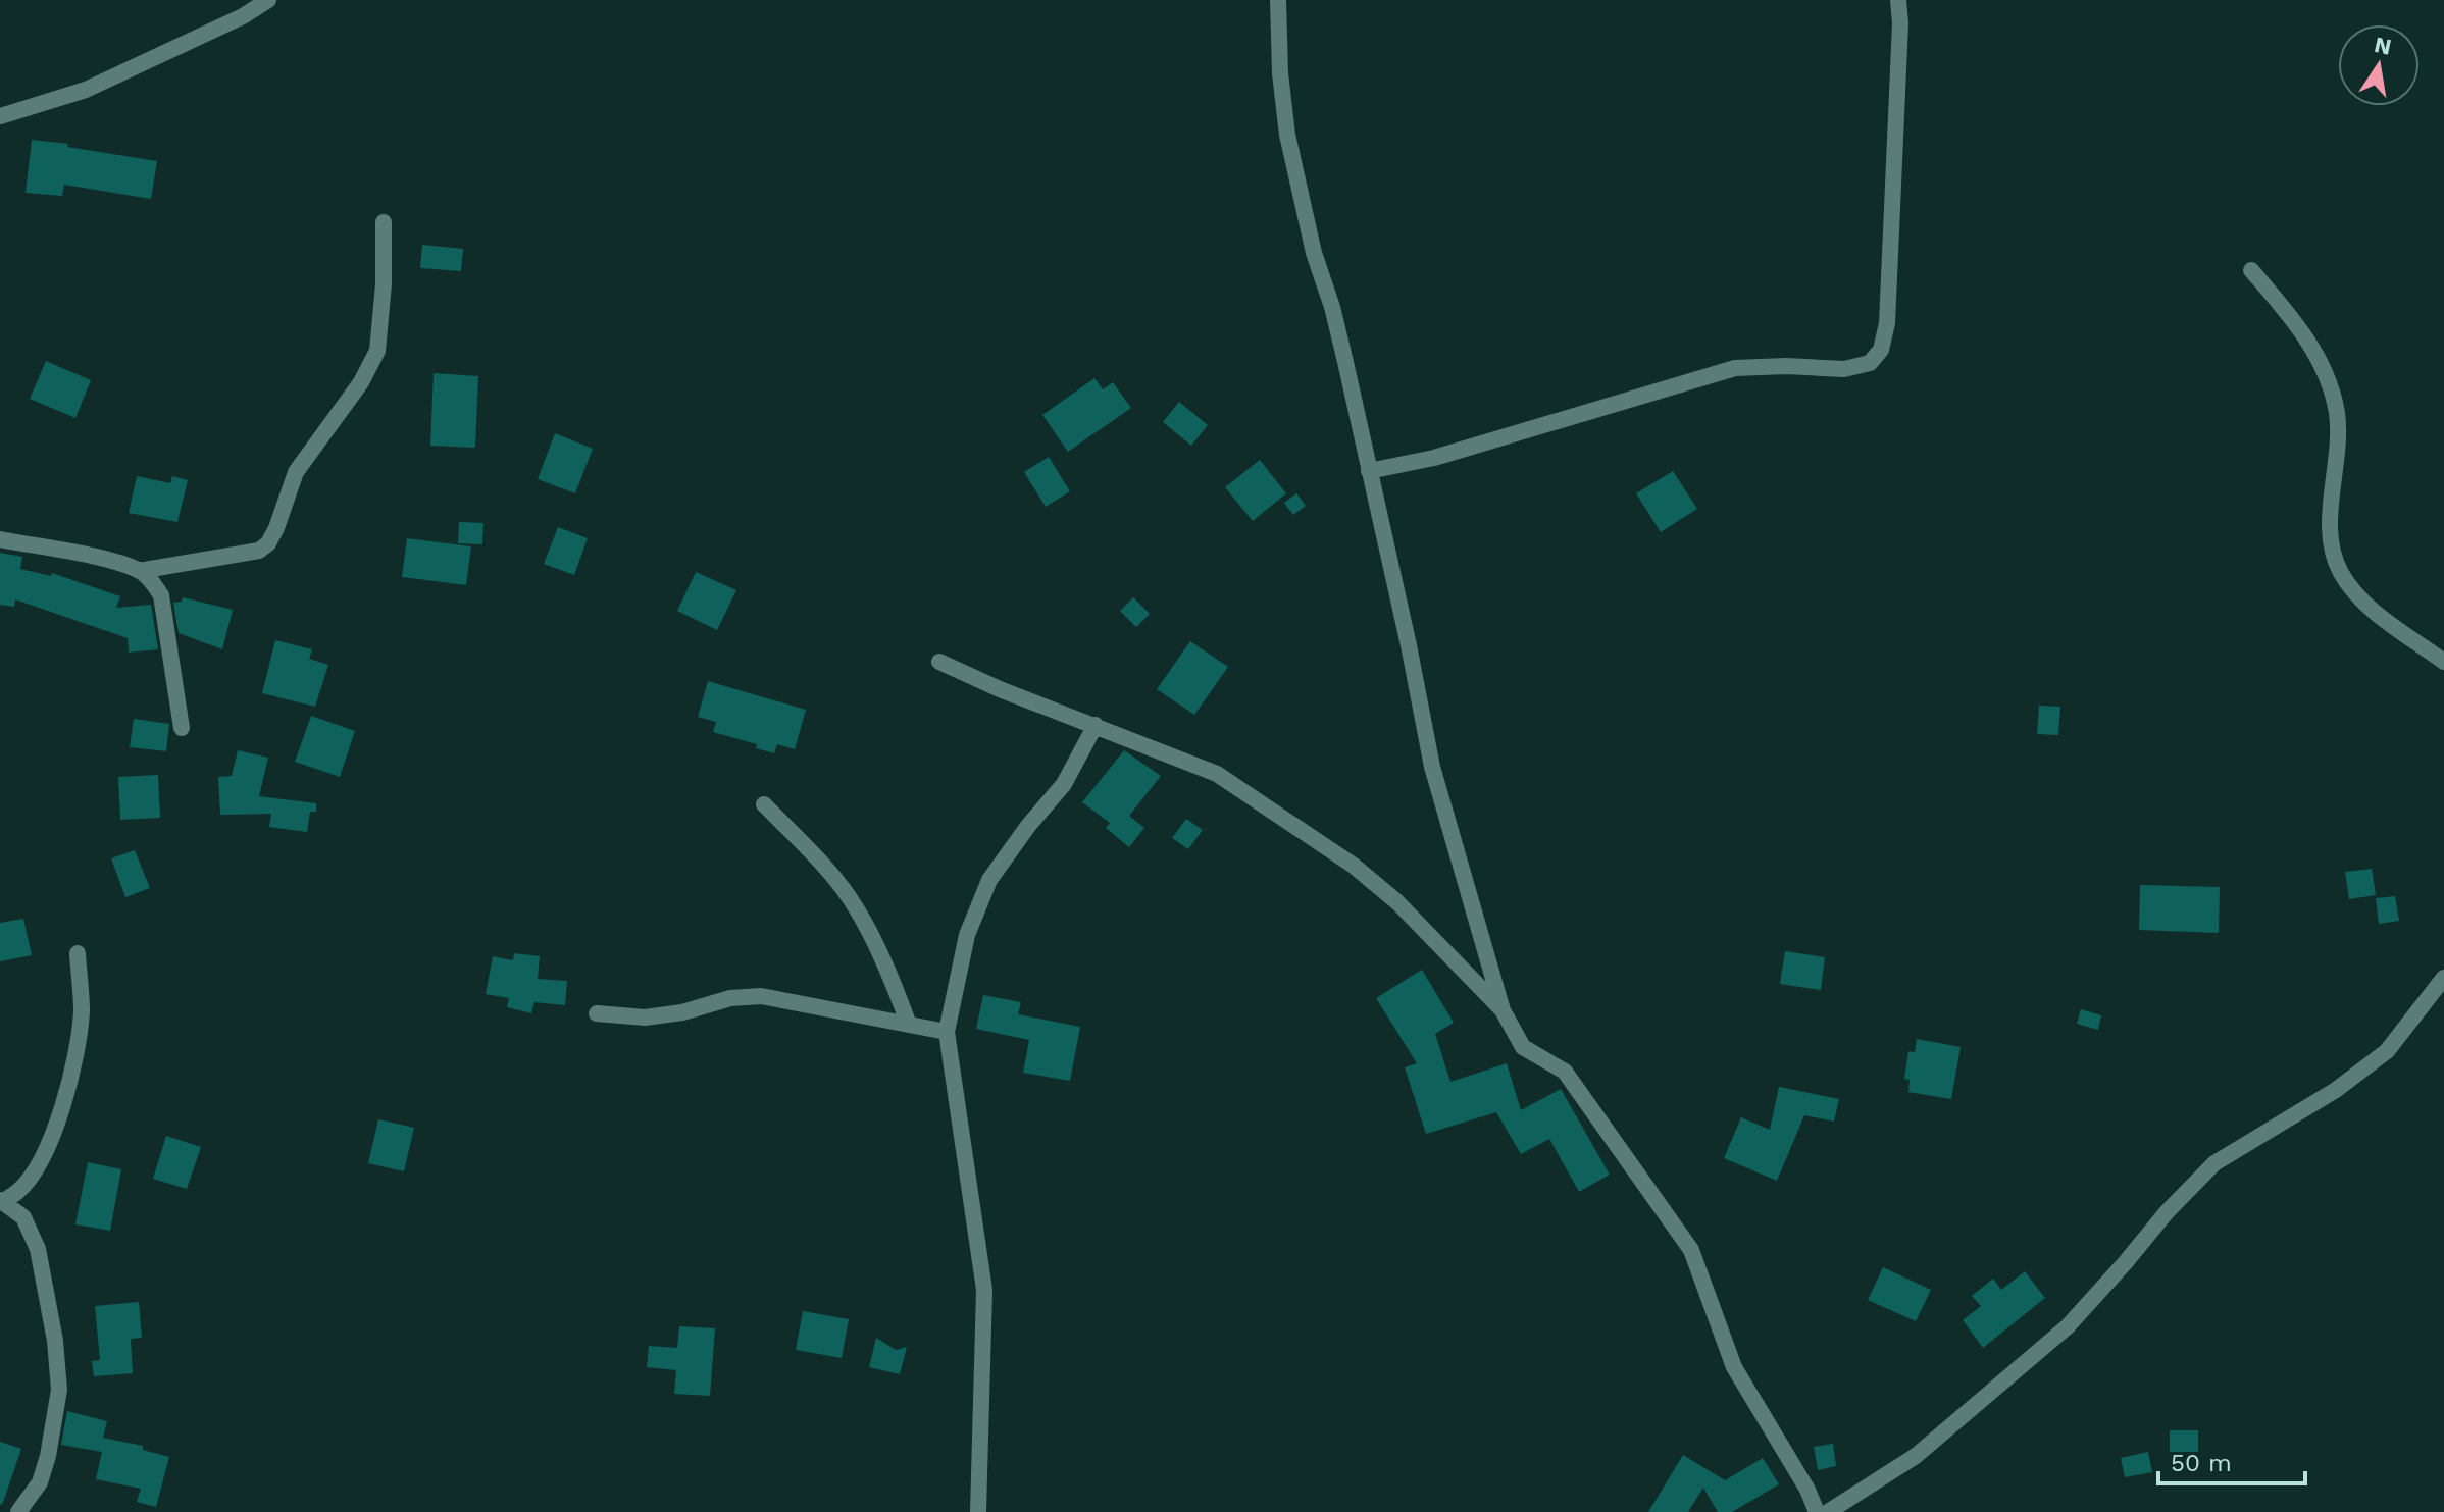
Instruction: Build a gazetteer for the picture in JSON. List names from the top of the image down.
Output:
{
  "scale_bar": "50 m",
  "north": "top"
}
